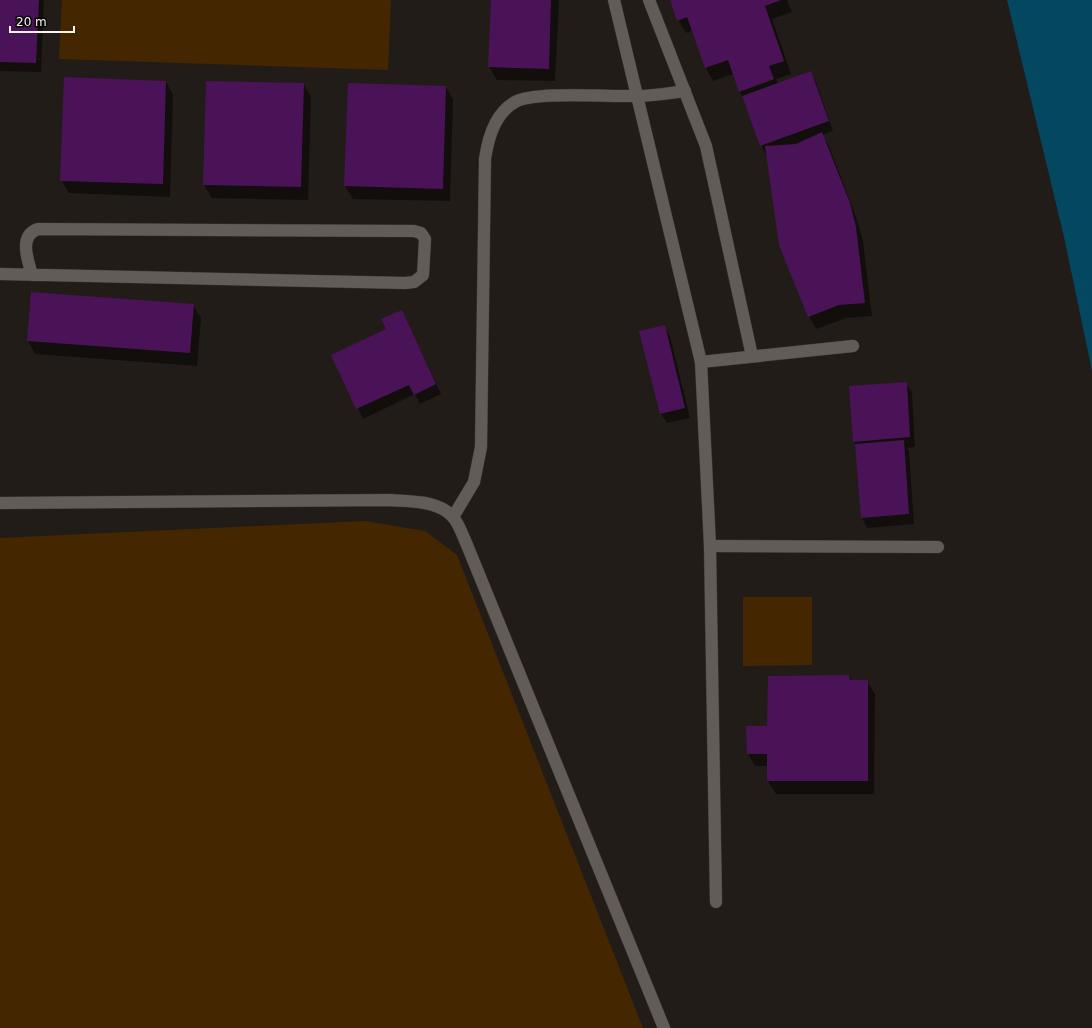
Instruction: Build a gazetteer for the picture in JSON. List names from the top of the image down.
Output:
{
  "scale_bar": "20 m"
}
